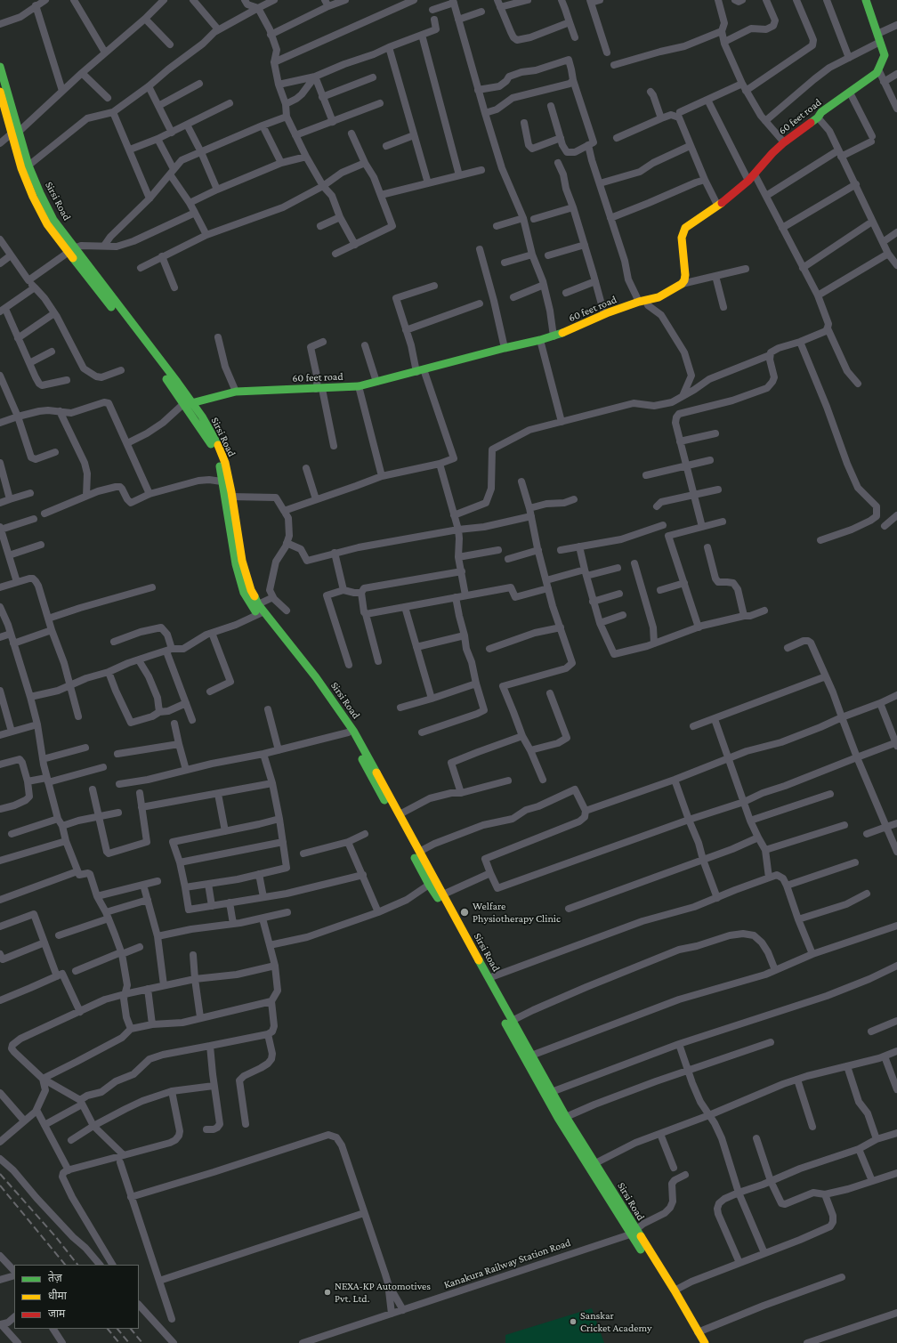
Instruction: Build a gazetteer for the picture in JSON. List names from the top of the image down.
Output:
{
  "streets": {
    "main road": ["60 feet road", "Sirsi Road"],
    "street": ["Kanakura Railway Station Road"]
  },
  "crossings": [
    ["60 feet road", "Sirsi Road"],
    ["Sirsi Road", "Kanakura Railway Station Road"]
  ],
  "places": ["Welfare Physiotherapy Clinic", "NEXA-KP Automotives Pvt. Ltd.", "Sanskar Cricket Academy"],
  "legend": ["तेज़", "धीमा", "जाम"]
}
